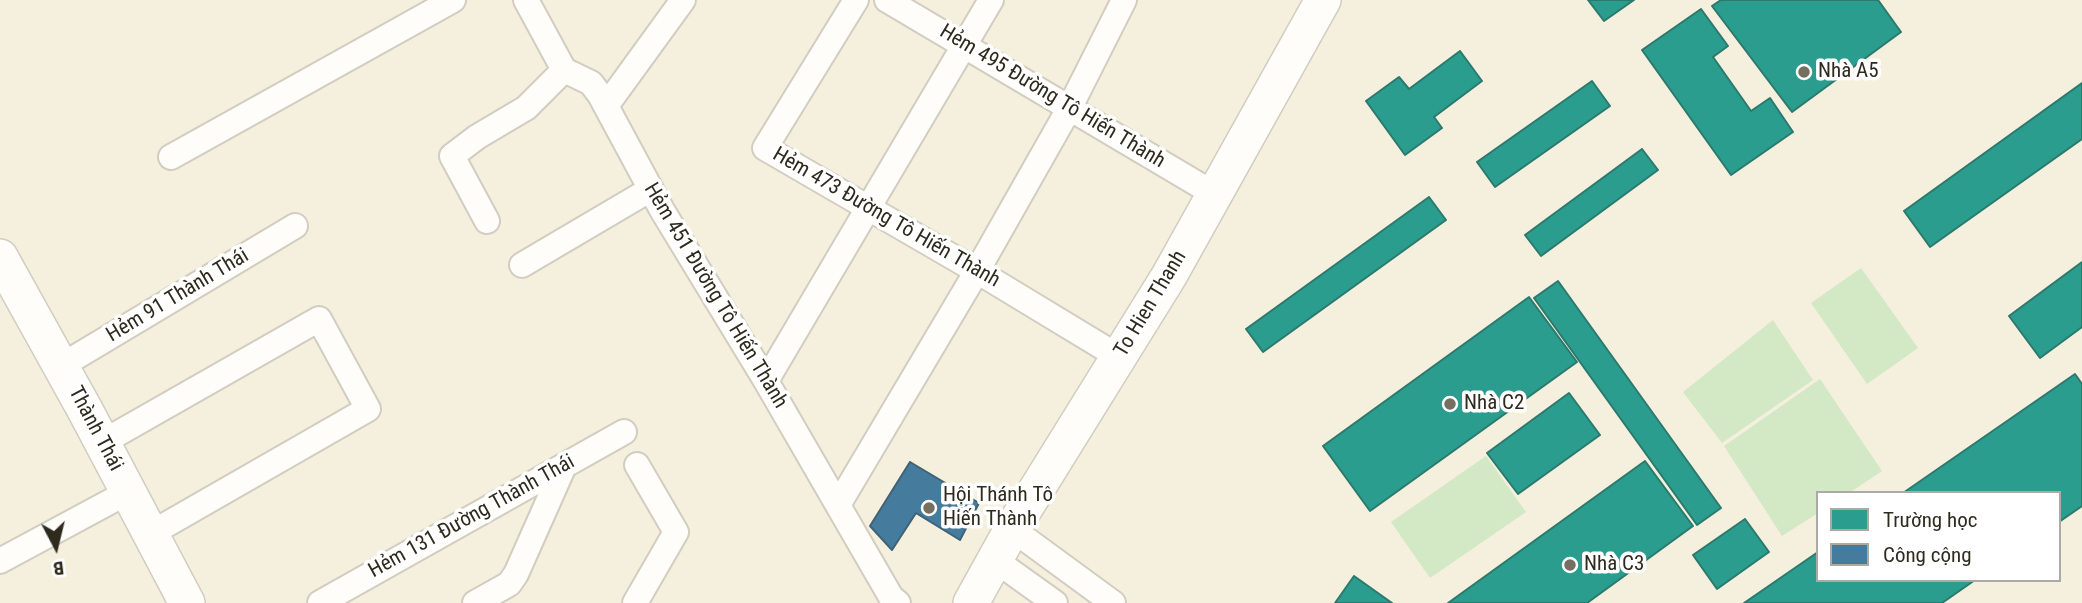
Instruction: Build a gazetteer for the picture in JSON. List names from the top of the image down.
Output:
{
  "streets": {
    "main road": ["To Hien Thanh", "Thành Thái"],
    "street": [
      "Hẻm 495 Đường Tô Hiến Thành",
      "Hẻm 473 Đường Tô Hiến Thành",
      "Hẻm 91 Thành Thái",
      "Hẻm 451 Đường Tô Hiến Thành",
      "Hẻm 131 Đường Thành Thái"
    ]
  },
  "crossings": [
    ["Hẻm 495 Đường Tô Hiến Thành", "To Hien Thanh"],
    ["Hẻm 473 Đường Tô Hiến Thành", "To Hien Thanh"],
    ["Hẻm 91 Thành Thái", "Thành Thái"]
  ],
  "places": [
    "Nhà A5",
    "Nhà C2",
    "Hội Thánh Tô Hiến Thành",
    "Nhà C3"
  ],
  "legend": ["Trường học", "Công cộng"],
  "north": "bottom"
}
